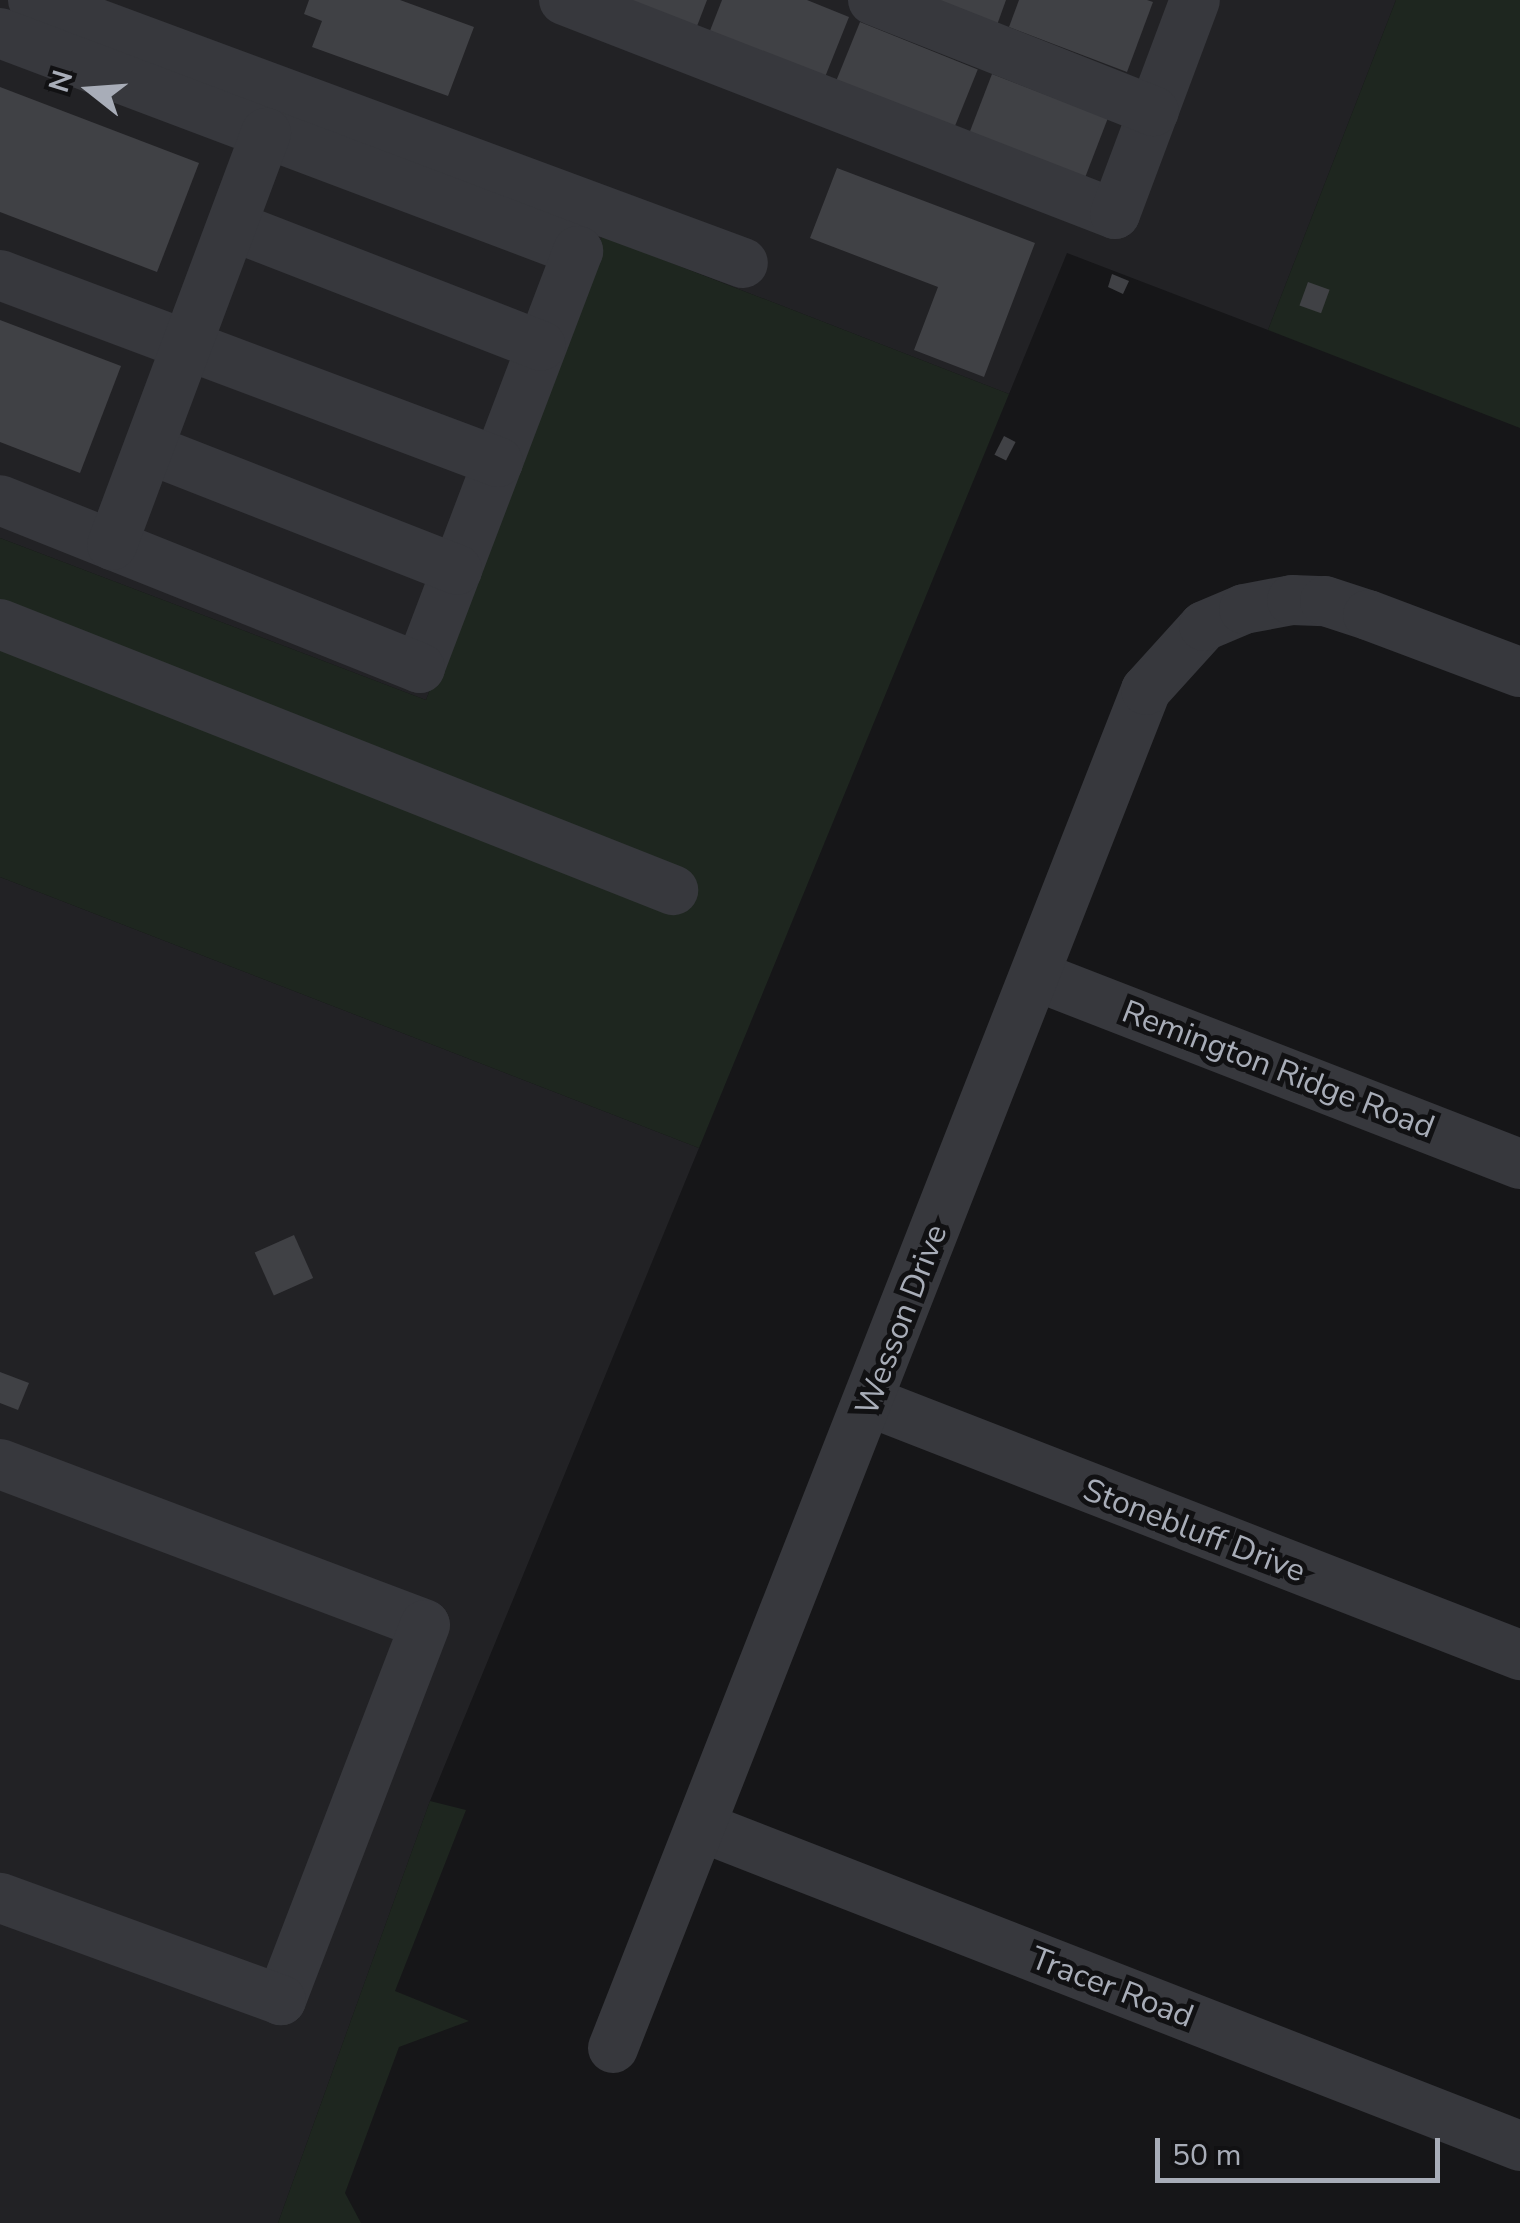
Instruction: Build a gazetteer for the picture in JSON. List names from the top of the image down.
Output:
{
  "streets": {
    "street": [
      "Remington Ridge Road",
      "Wesson Drive",
      "Stonebluff Drive",
      "Tracer Road"
    ]
  },
  "crossings": [
    ["Remington Ridge Road", "Wesson Drive"],
    ["Wesson Drive", "Stonebluff Drive"],
    ["Wesson Drive", "Tracer Road"]
  ],
  "scale_bar": "50 m",
  "north": "left"
}
